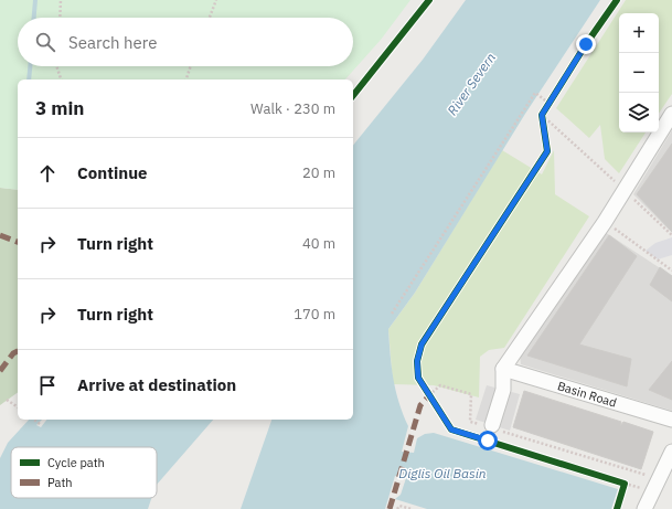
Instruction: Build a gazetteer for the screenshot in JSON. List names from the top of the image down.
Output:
{
  "streets": {
    "street": ["Basin Road"]
  },
  "water": ["River Severn", "Diglis Oil Basin"],
  "legend": ["Cycle path", "Path"],
  "page": {
    "map_buttons": ["+", "−"],
    "search": "Search here",
    "heading": ["3 min", "Walk · 230 m"],
    "list": [
      ["Continue", "20 m"],
      ["Turn right", "40 m"],
      ["Turn right", "170 m"],
      "Arrive at destination"
    ]
  }
}
